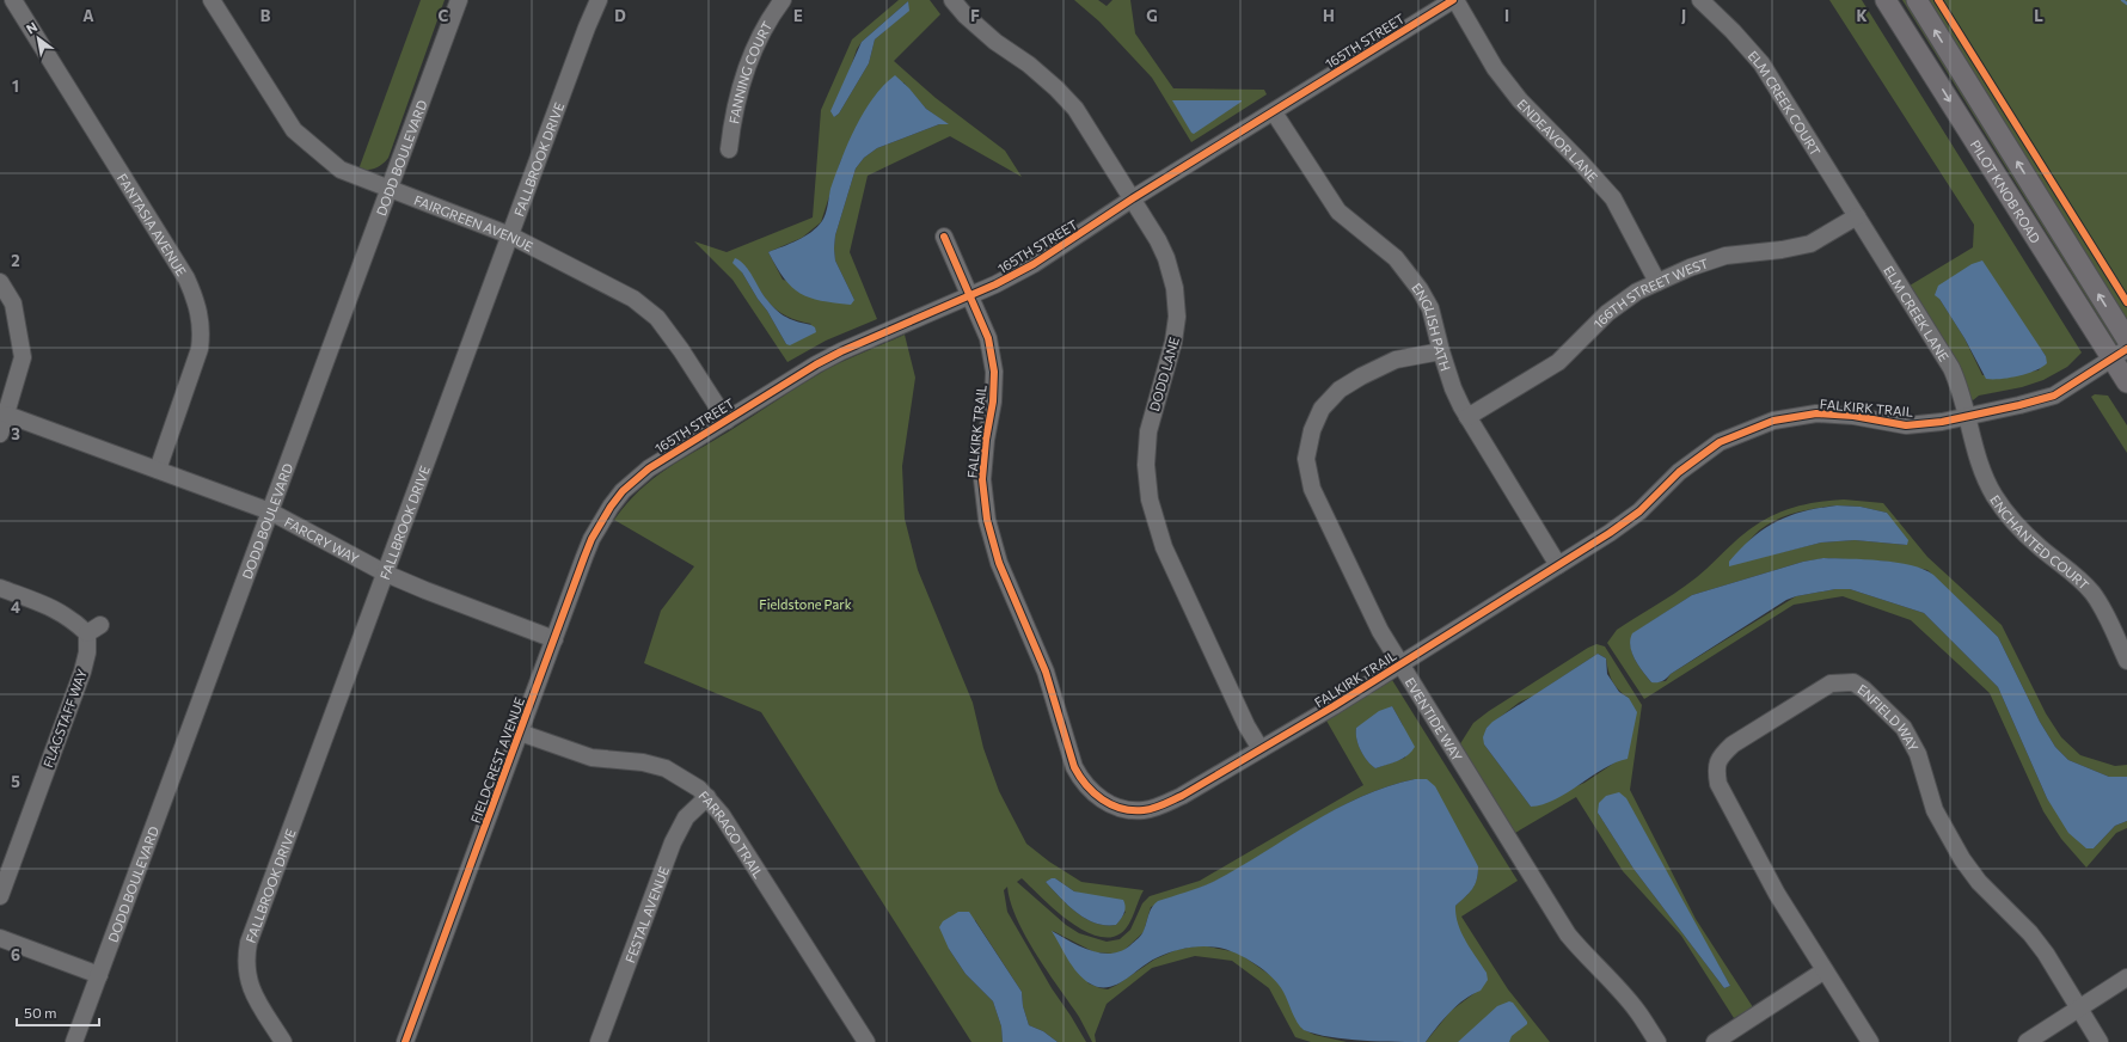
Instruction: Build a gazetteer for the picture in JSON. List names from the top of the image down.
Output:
{
  "streets": {
    "main road": ["PILOT KNOB ROAD"],
    "street": [
      "165TH STREET",
      "FANNING COURT",
      "ELM CREEK COURT",
      "ENDEAVOR LANE",
      "DODD BOULEVARD",
      "FALLBROOK DRIVE",
      "FAIRGREEN AVENUE",
      "FANTASIA AVENUE",
      "166TH STREET WEST",
      "ELM CREEK LANE",
      "ENGLISH PATH",
      "DODD LANE",
      "FALKIRK TRAIL",
      "FARCRY WAY",
      "ENCHANTED COURT",
      "FLAGSTAFF WAY",
      "EVENTIDE WAY",
      "ENFIELD WAY",
      "FIELDCREST AVENUE",
      "FARRAGO TRAIL",
      "FESTAL AVENUE"
    ]
  },
  "crossings": [
    ["165TH STREET", "ENDEAVOR LANE"],
    ["165TH STREET", "FAIRGREEN AVENUE"],
    ["165TH STREET", "ENGLISH PATH"],
    ["165TH STREET", "DODD LANE"],
    ["165TH STREET", "FALKIRK TRAIL"],
    ["165TH STREET", "FIELDCREST AVENUE"],
    ["ELM CREEK COURT", "166TH STREET WEST"],
    ["ELM CREEK COURT", "ELM CREEK LANE"],
    ["ENDEAVOR LANE", "166TH STREET WEST"],
    ["DODD BOULEVARD", "FAIRGREEN AVENUE"],
    ["DODD BOULEVARD", "FARCRY WAY"],
    ["FALLBROOK DRIVE", "FAIRGREEN AVENUE"],
    ["FALLBROOK DRIVE", "FARCRY WAY"],
    ["PILOT KNOB ROAD", "FALKIRK TRAIL"],
    ["FANTASIA AVENUE", "FARCRY WAY"],
    ["166TH STREET WEST", "ELM CREEK LANE"],
    ["166TH STREET WEST", "ENGLISH PATH"],
    ["ELM CREEK LANE", "FALKIRK TRAIL"],
    ["ELM CREEK LANE", "ENCHANTED COURT"],
    ["ENGLISH PATH", "FALKIRK TRAIL"],
    ["ENGLISH PATH", "EVENTIDE WAY"],
    ["DODD LANE", "FALKIRK TRAIL"],
    ["FALKIRK TRAIL", "ENCHANTED COURT"],
    ["FALKIRK TRAIL", "EVENTIDE WAY"],
    ["FARCRY WAY", "FIELDCREST AVENUE"],
    ["FIELDCREST AVENUE", "FARRAGO TRAIL"],
    ["FARRAGO TRAIL", "FESTAL AVENUE"]
  ],
  "parks": ["Fieldstone Park"],
  "scale_bar": "50 m",
  "north": "top left",
  "grid": {
    "columns": [
      "A",
      "B",
      "C",
      "D",
      "E",
      "F",
      "G",
      "H",
      "I",
      "J",
      "K",
      "L"
    ],
    "rows": [
      "1",
      "2",
      "3",
      "4",
      "5",
      "6"
    ]
  }
}
